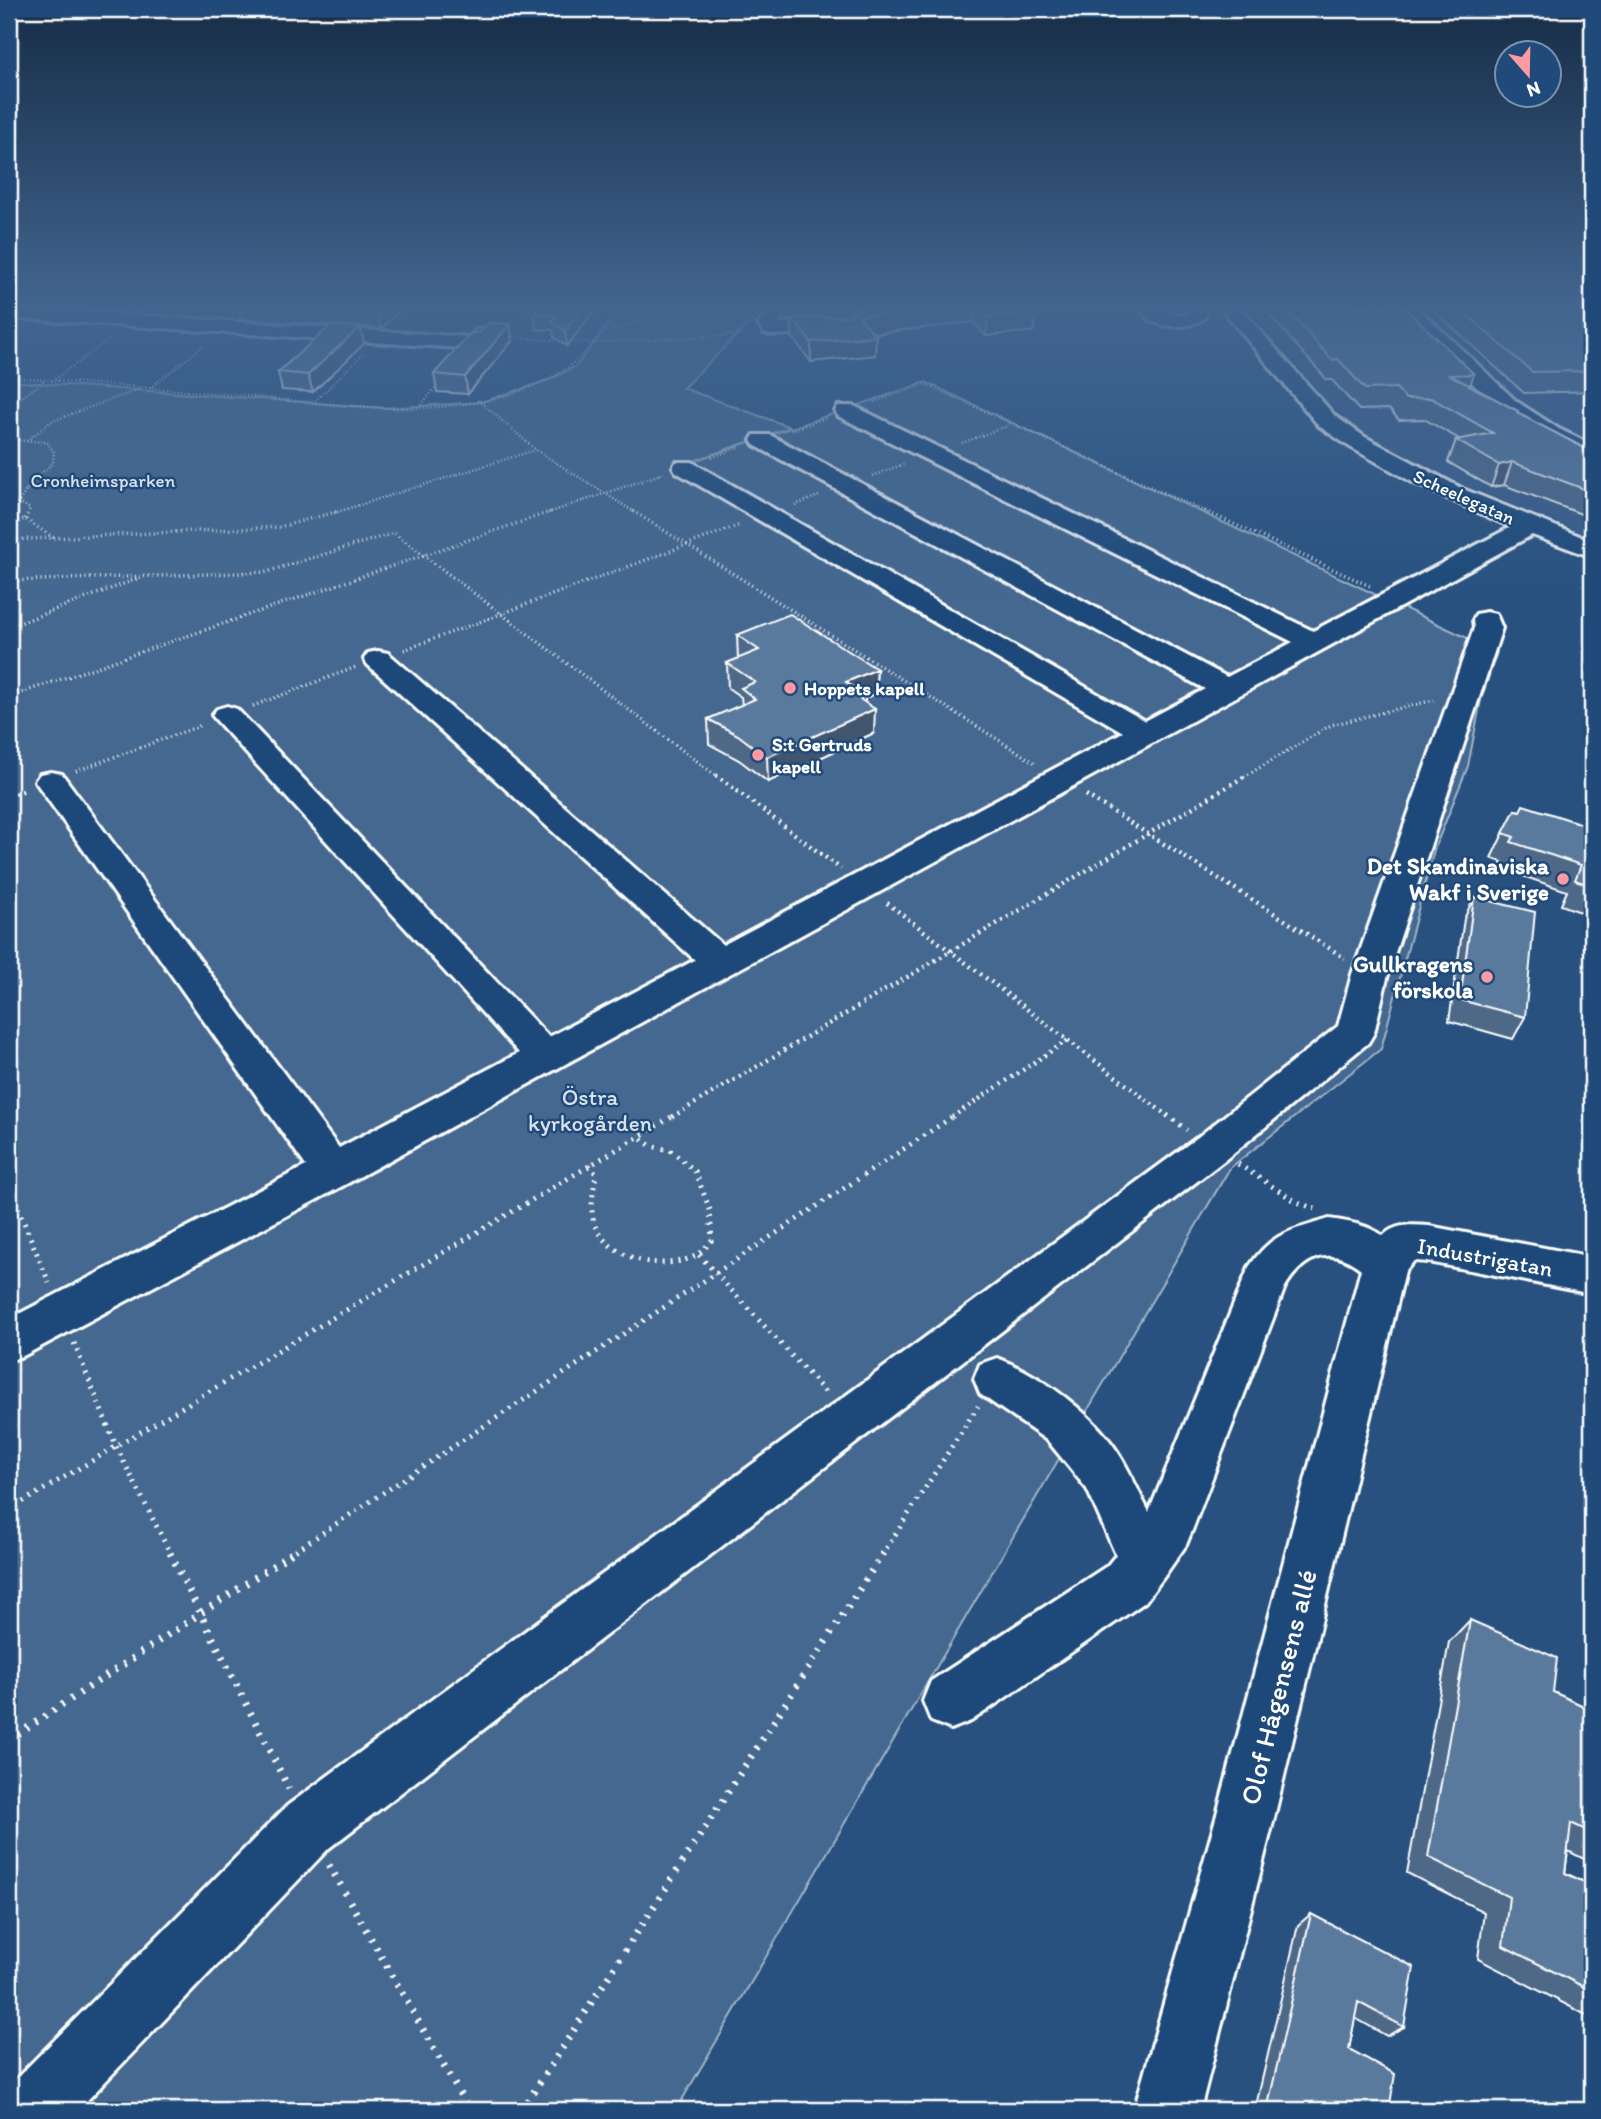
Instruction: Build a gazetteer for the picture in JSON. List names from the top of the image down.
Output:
{
  "streets": {
    "street": ["Scheelegatan", "Industrigatan", "Olof Hågensens allé"]
  },
  "crossings": [
    ["Industrigatan", "Olof Hågensens allé"]
  ],
  "parks": ["Cronheimsparken", "Östra kyrkogården"],
  "places": [
    "Hoppets kapell",
    "S:t Gertruds kapell",
    "Det Skandinaviska Wakf i Sverige",
    "Gullkragens förskola"
  ],
  "north": "bottom"
}
